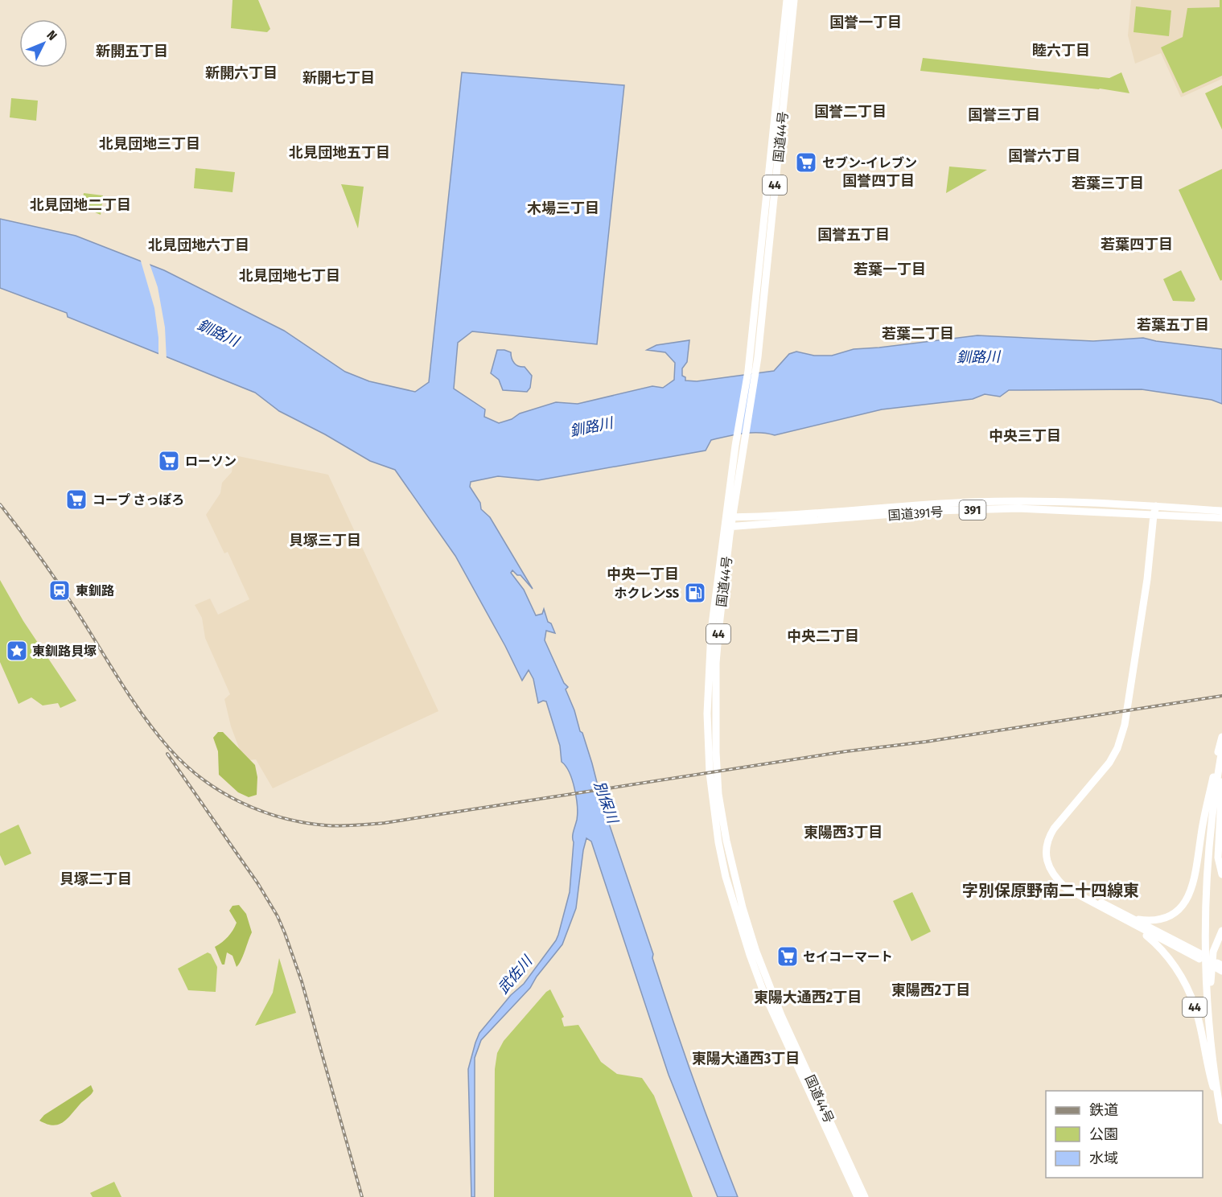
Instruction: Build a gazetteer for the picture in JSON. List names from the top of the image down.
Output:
{
  "streets": {
    "highway": [
      "国道44号",
      "44",
      "391",
      "国道391号"
    ]
  },
  "crossings": [
    ["国道44号", "国道391号"]
  ],
  "districts": [
    "国誉一丁目",
    "睦六丁目",
    "新開五丁目",
    "新開六丁目",
    "新開七丁目",
    "国誉二丁目",
    "国誉三丁目",
    "北見団地三丁目",
    "北見団地五丁目",
    "国誉六丁目",
    "国誉四丁目",
    "若葉三丁目",
    "北見団地二丁目",
    "木場三丁目",
    "国誉五丁目",
    "若葉四丁目",
    "北見団地六丁目",
    "若葉一丁目",
    "北見団地七丁目",
    "若葉五丁目",
    "若葉二丁目",
    "中央三丁目",
    "貝塚三丁目",
    "中央一丁目",
    "中央二丁目",
    "東陽西3丁目",
    "貝塚二丁目",
    "字別保原野南二十四線東",
    "東陽西2丁目",
    "東陽大通西2丁目",
    "東陽大通西3丁目"
  ],
  "water": ["釧路川", "別保川", "武佐川"],
  "places": {
    "supermarket": [
      "セブン-イレブン",
      "ローソン",
      "コープ さっぽろ",
      "セイコーマート"
    ],
    "station": ["東釧路"],
    "fuel station": ["ホクレンSS"],
    "place": ["東釧路貝塚"]
  },
  "legend": ["鉄道", "公園", "水域"],
  "north": "top right"
}
